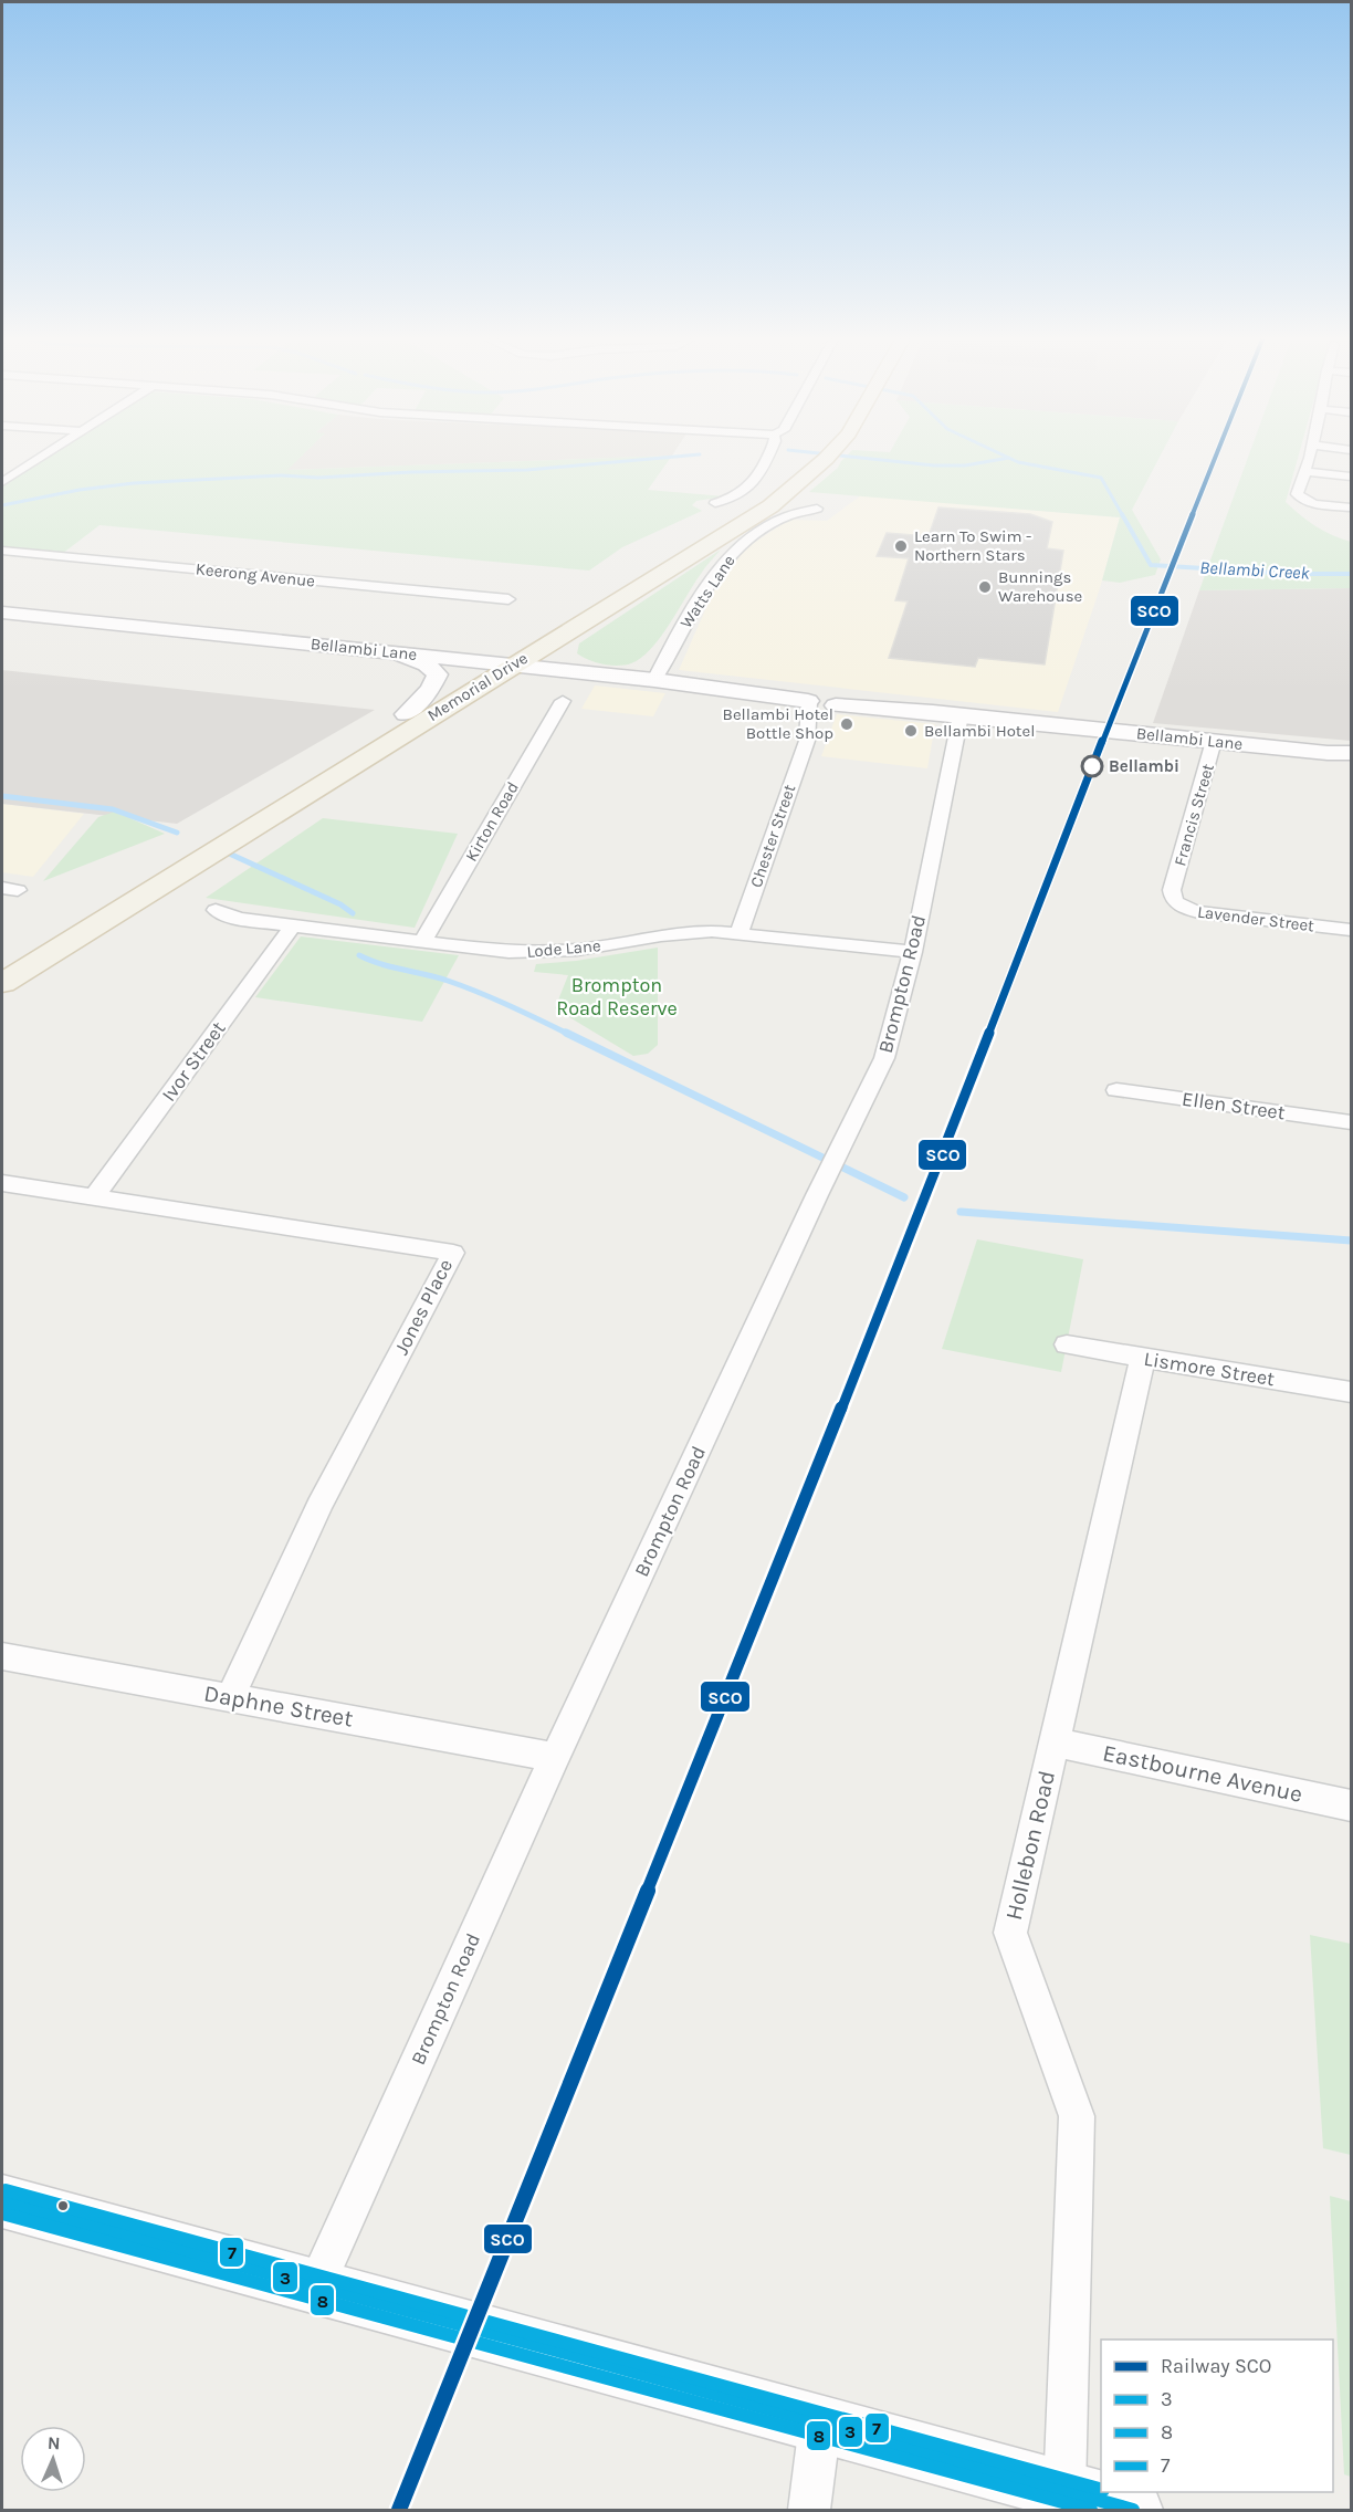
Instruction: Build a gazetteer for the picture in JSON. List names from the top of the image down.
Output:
{
  "streets": {
    "main road": ["Bellambi Lane", "Memorial Drive"],
    "street": [
      "Keerong Avenue",
      "Watts Lane",
      "Francis Street",
      "Kirton Road",
      "Chester Street",
      "Lavender Street",
      "Lode Lane",
      "Brompton Road",
      "Ivor Street",
      "Ellen Street",
      "Jones Place",
      "Lismore Street",
      "Daphne Street",
      "Eastbourne Avenue",
      "Hollebon Road"
    ]
  },
  "crossings": [
    ["Watts Lane", "Bellambi Lane"],
    ["Bellambi Lane", "Memorial Drive"],
    ["Bellambi Lane", "Francis Street"],
    ["Bellambi Lane", "Brompton Road"],
    ["Francis Street", "Lavender Street"],
    ["Kirton Road", "Lode Lane"],
    ["Chester Street", "Lode Lane"],
    ["Lode Lane", "Brompton Road"],
    ["Lode Lane", "Ivor Street"],
    ["Brompton Road", "Daphne Street"],
    ["Ivor Street", "Jones Place"],
    ["Jones Place", "Daphne Street"],
    ["Lismore Street", "Hollebon Road"],
    ["Eastbourne Avenue", "Hollebon Road"]
  ],
  "water": ["Bellambi Creek"],
  "parks": ["Brompton Road Reserve"],
  "places": [
    "Learn To Swim - Northern Stars",
    "Bunnings Warehouse",
    "Bellambi Hotel Bottle Shop",
    "Bellambi Hotel",
    "Bellambi"
  ],
  "lines": [
    "rail line SCO",
    "transit line 7",
    "transit line 3",
    "transit line 8"
  ],
  "legend": [
    "Railway SCO",
    "3",
    "8",
    "7"
  ],
  "north": "top"
}
